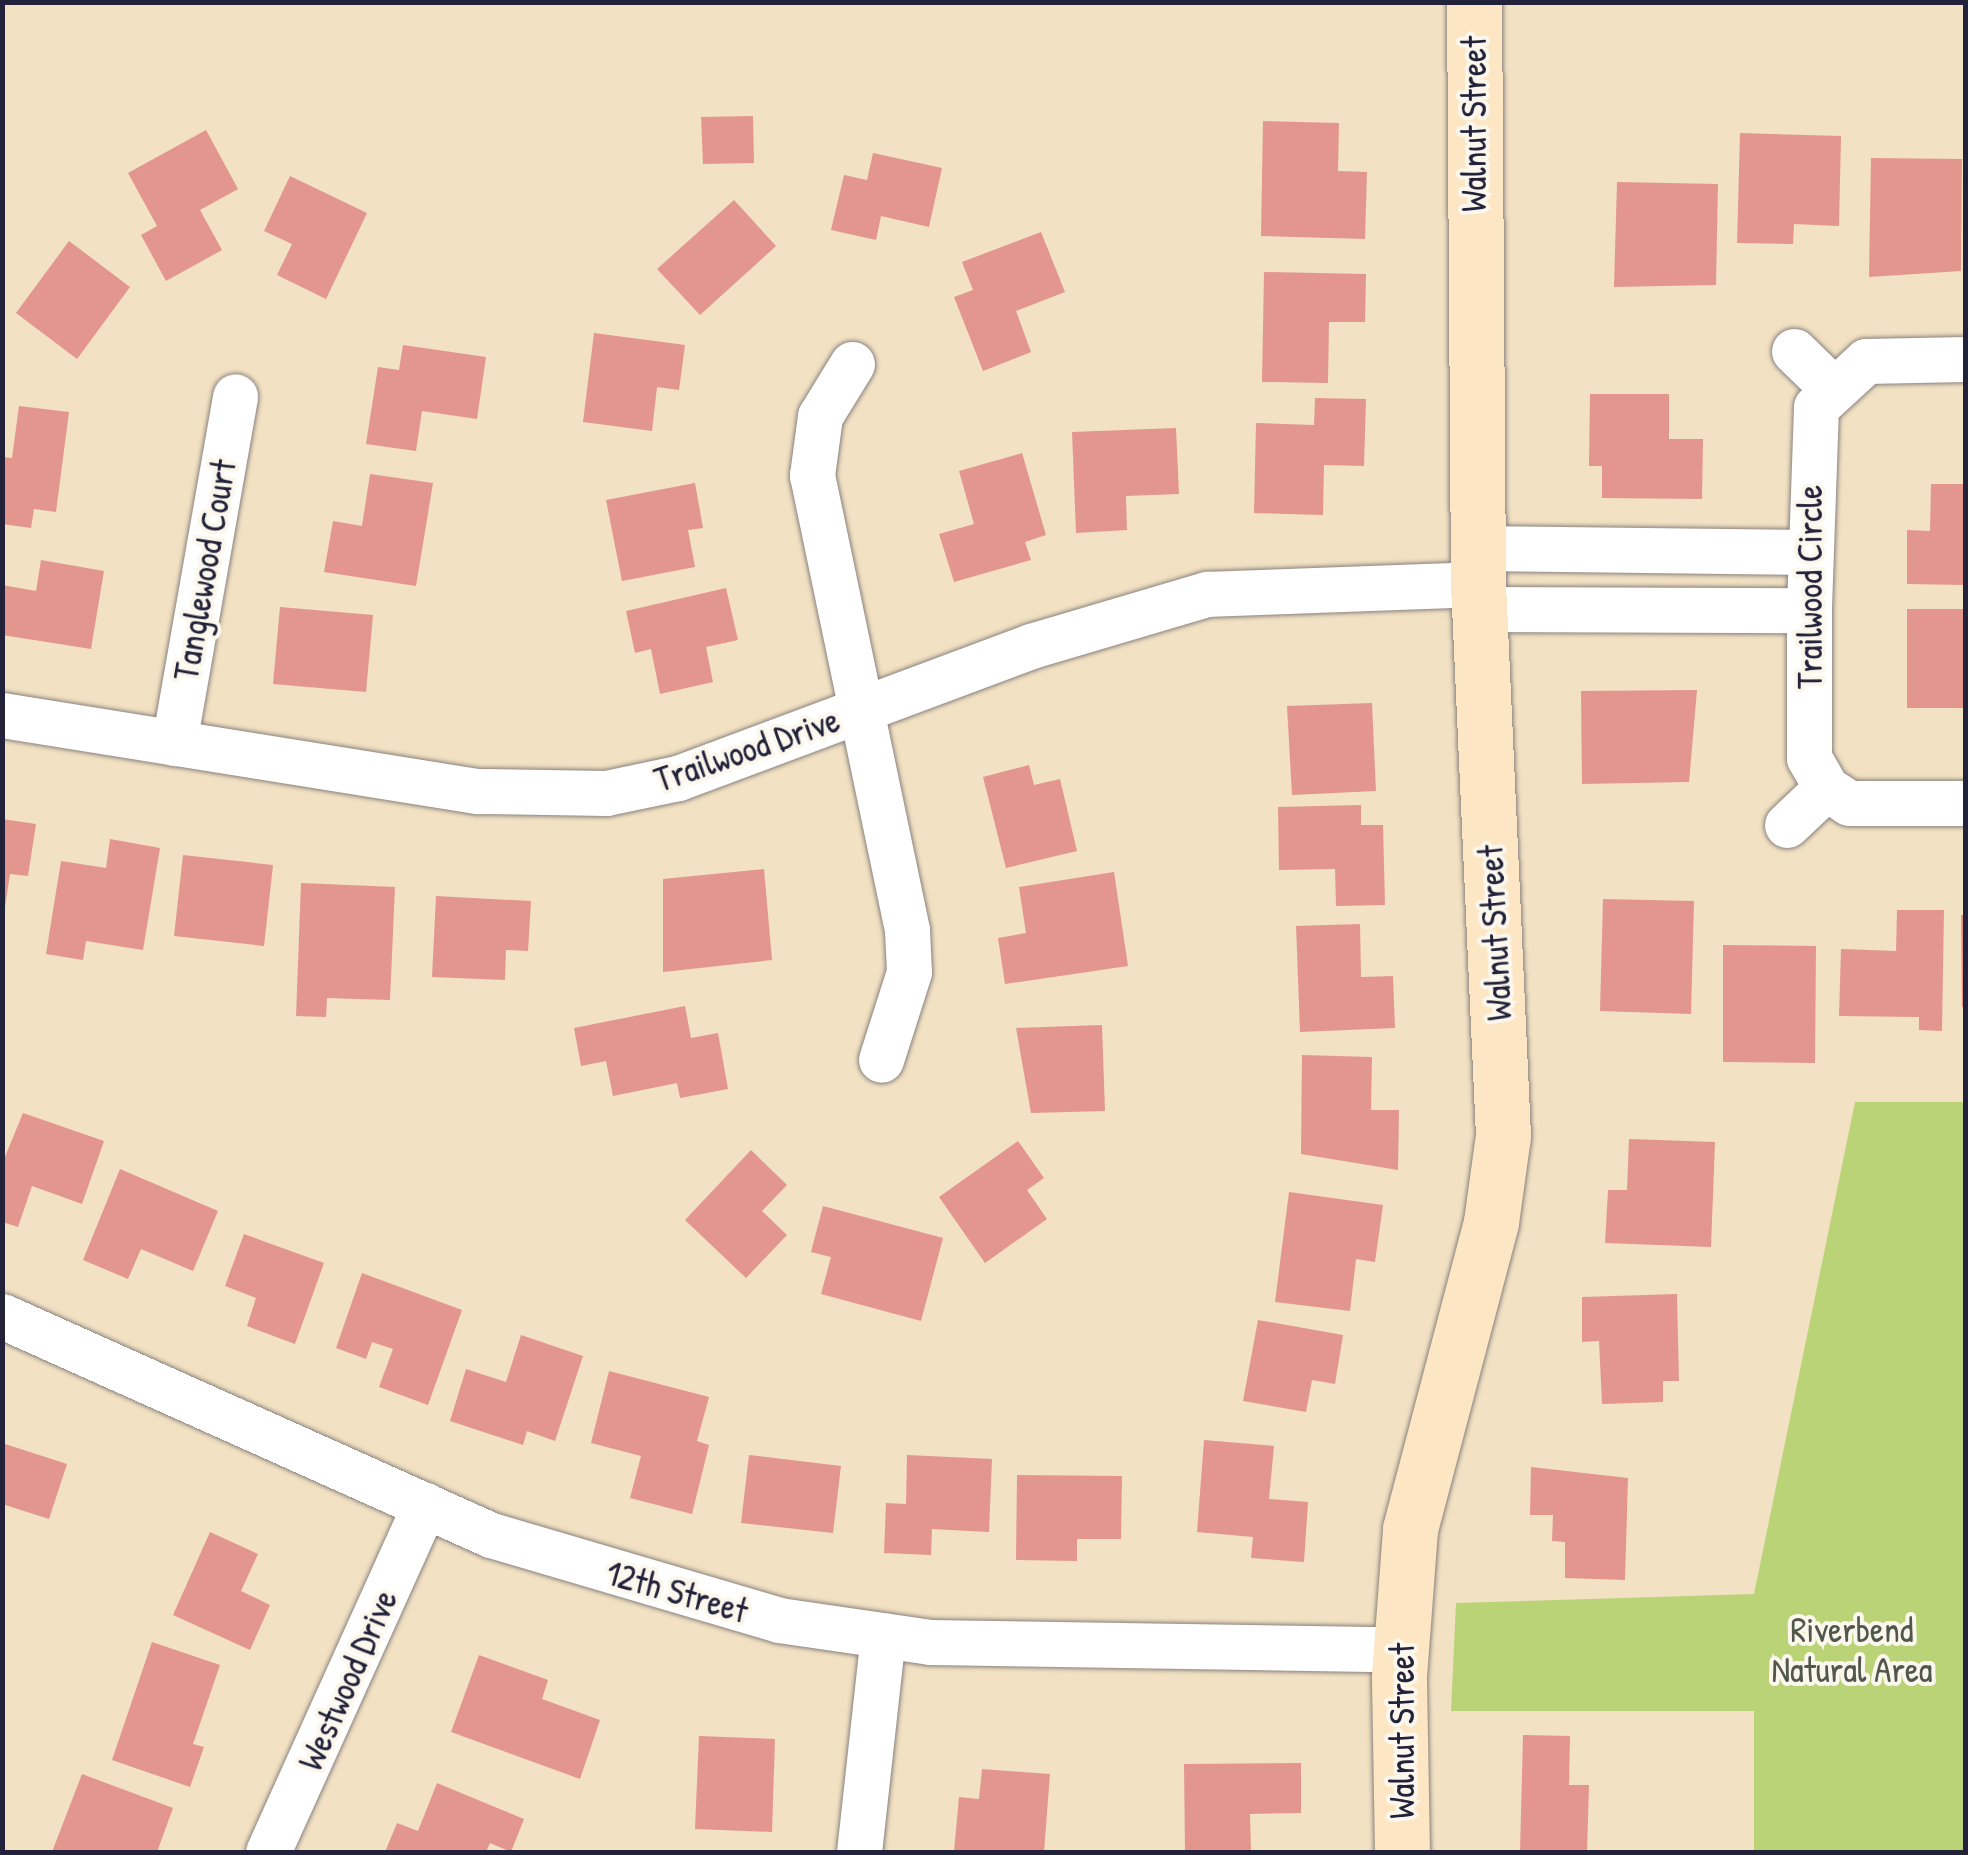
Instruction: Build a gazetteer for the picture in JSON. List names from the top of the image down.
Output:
{
  "streets": {
    "street": [
      "Walnut Street",
      "Tanglewood Court",
      "Trailwood Circle",
      "Trailwood Drive",
      "12th Street",
      "Westwood Drive"
    ]
  },
  "crossings": [
    ["Walnut Street", "Trailwood Drive"],
    ["Walnut Street", "12th Street"],
    ["Tanglewood Court", "Trailwood Drive"],
    ["12th Street", "Westwood Drive"]
  ],
  "parks": ["Riverbend Natural Area"]
}
